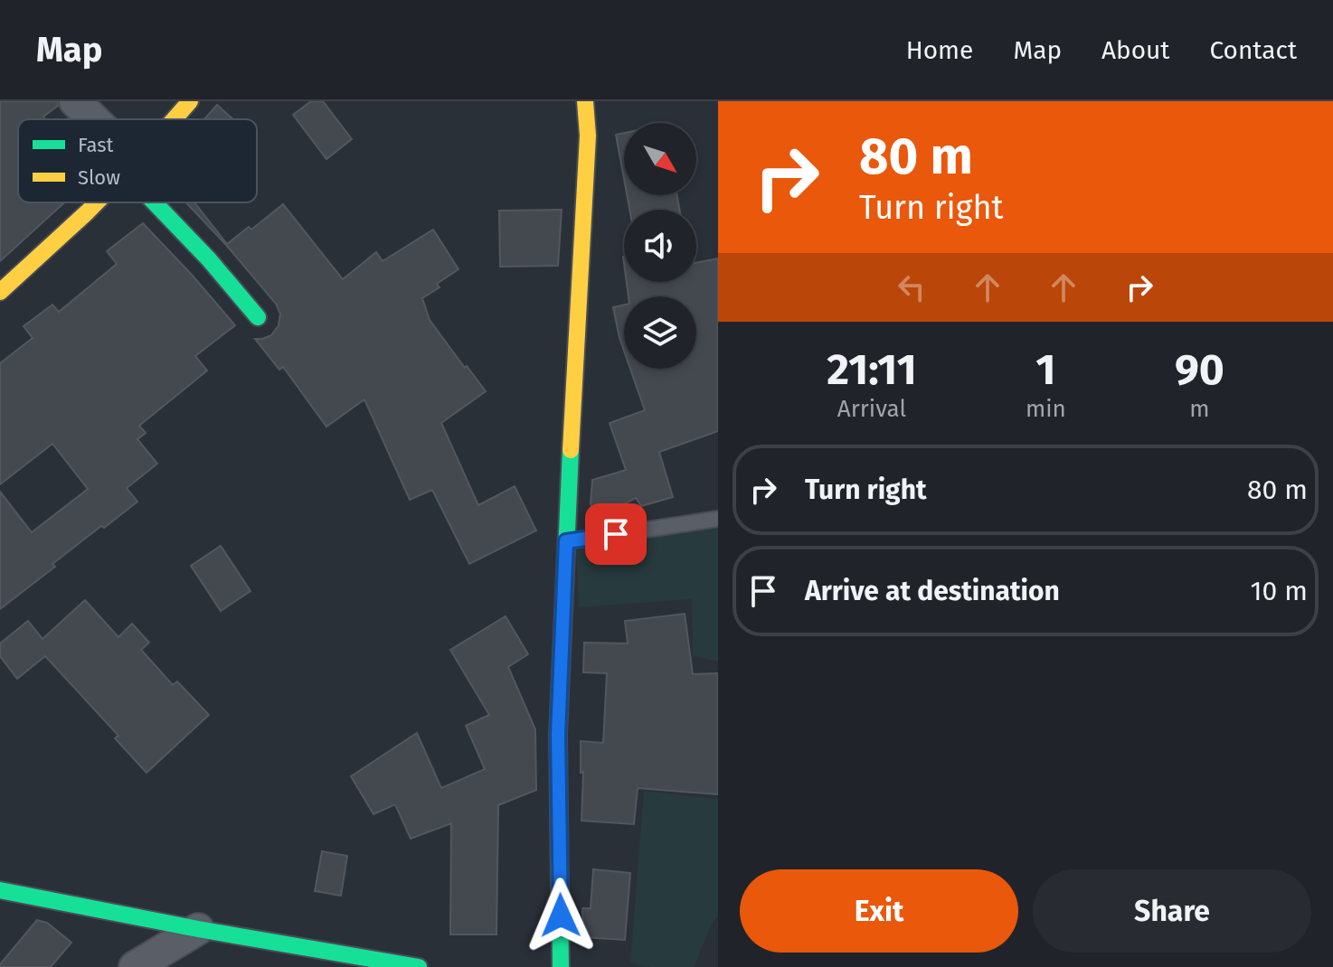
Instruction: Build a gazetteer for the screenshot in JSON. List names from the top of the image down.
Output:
{
  "legend": ["Fast", "Slow"],
  "north": "bottom right",
  "page": {
    "header": "Map",
    "nav": [
      "Home",
      "Map",
      "About",
      "Contact"
    ],
    "turn": ["80 m", "Turn right"],
    "eta": [
      "21:11",
      "Arrival",
      "1",
      "min",
      "90",
      "m"
    ],
    "list": [
      {
        "name": "Turn right",
        "value": "80 m"
      },
      {
        "name": "Arrive at destination",
        "value": "10 m"
      }
    ],
    "buttons": ["Exit", "Share"]
  }
}
